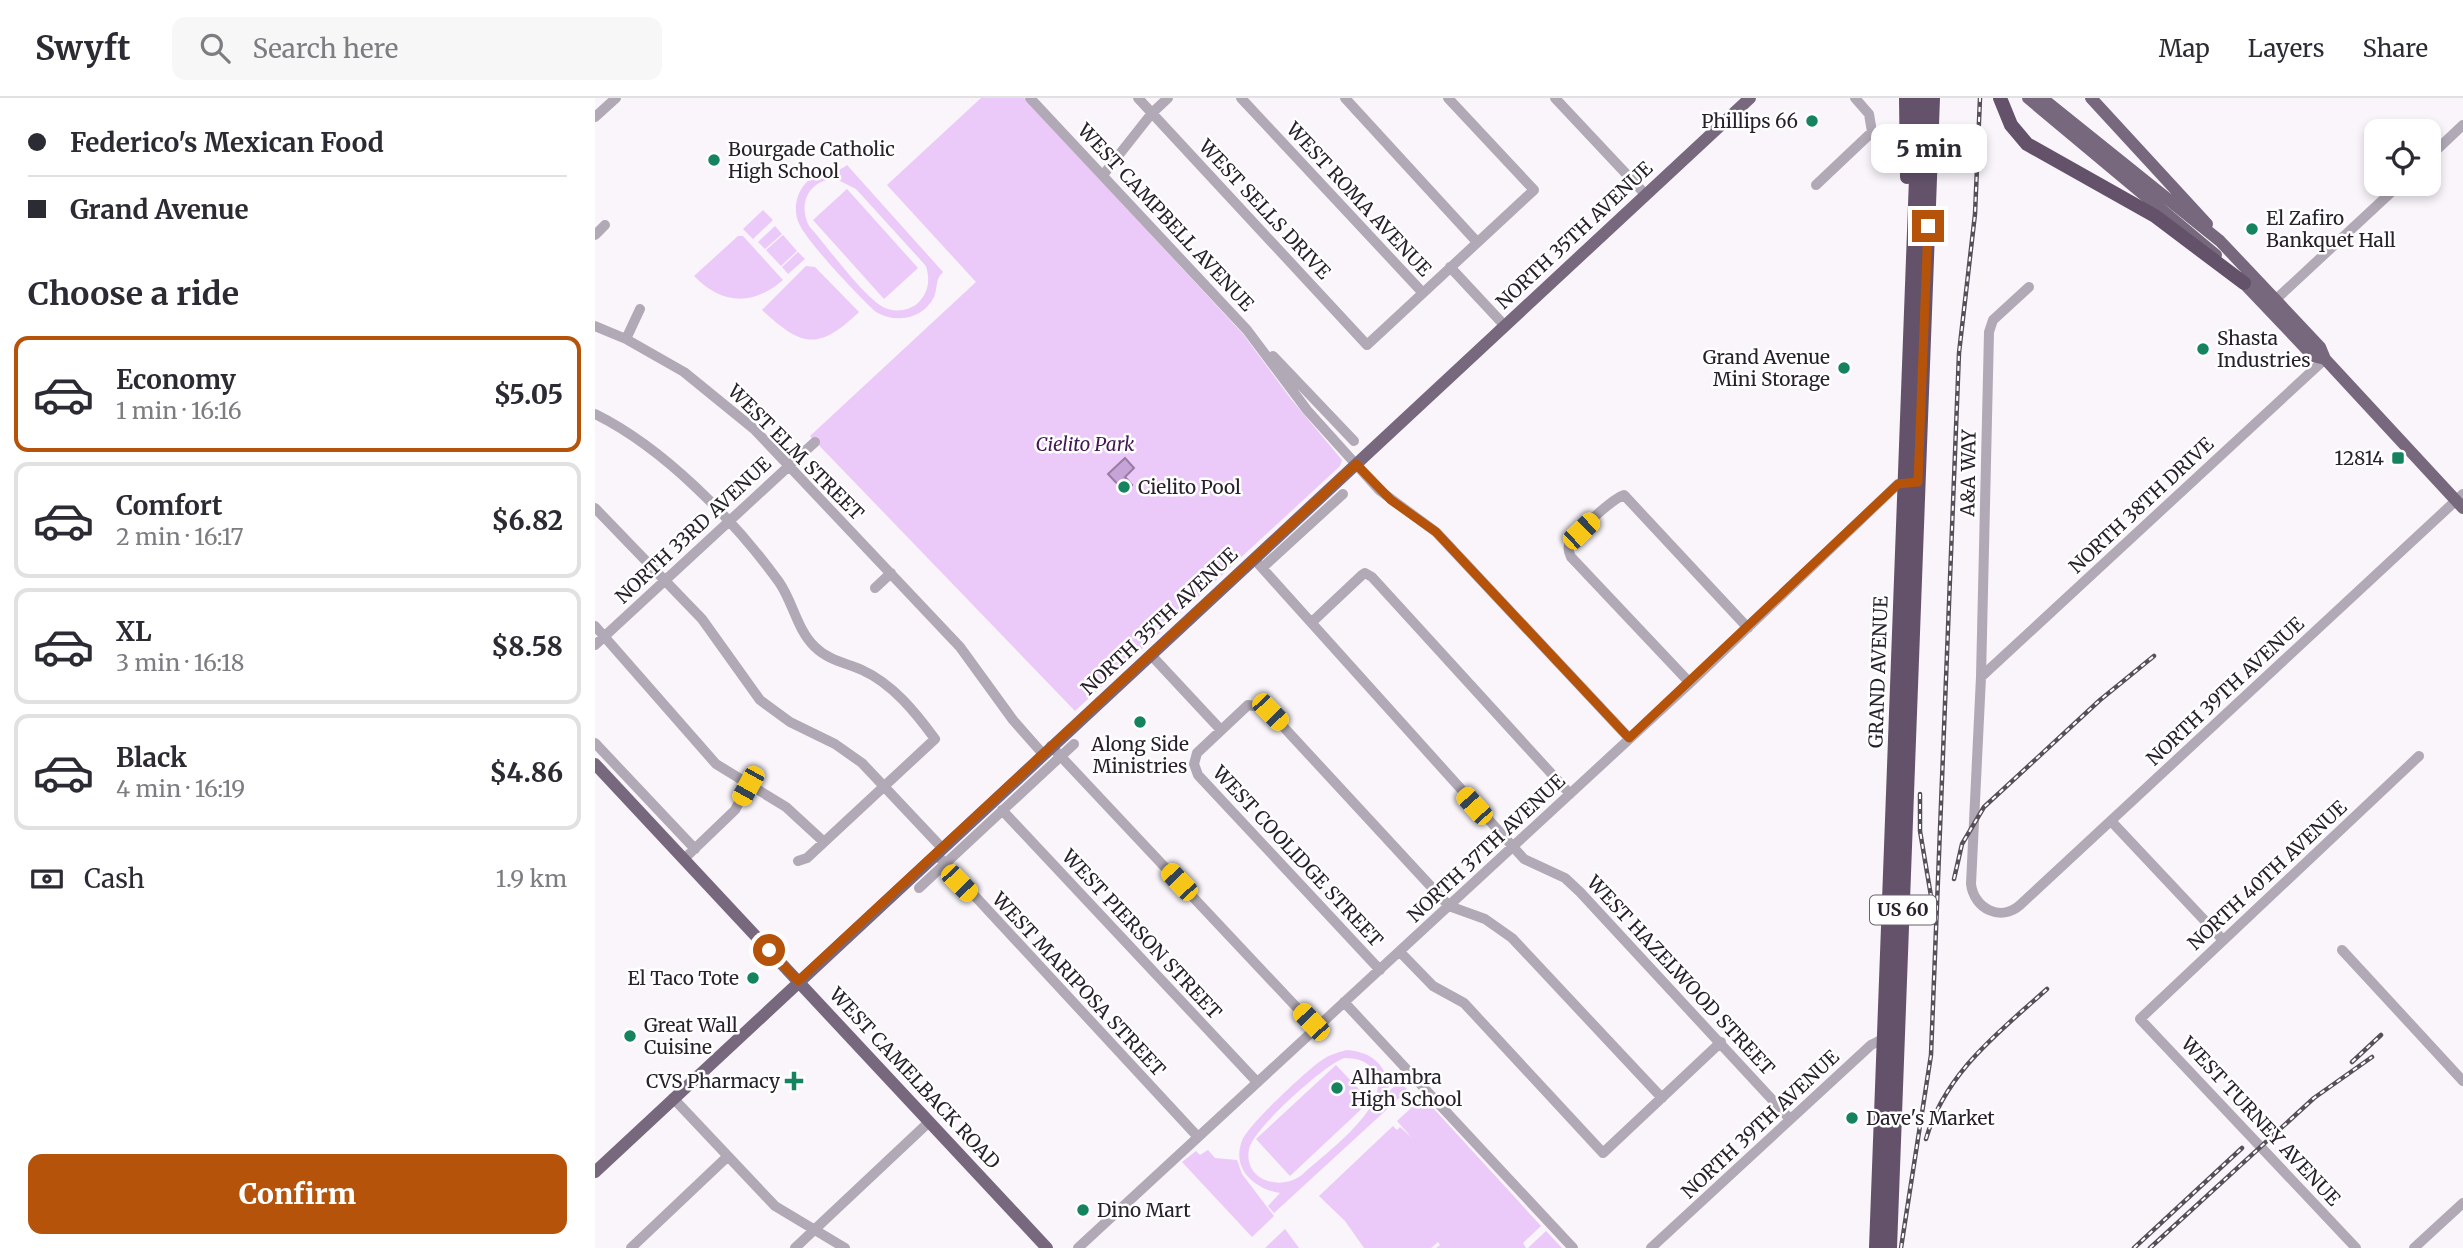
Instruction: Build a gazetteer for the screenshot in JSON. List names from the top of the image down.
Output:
{
  "streets": {
    "highway": ["GRAND AVENUE", "US 60"],
    "main road": ["NORTH 35TH AVENUE", "WEST CAMELBACK ROAD"],
    "street": [
      "WEST ROMA AVENUE",
      "WEST SELLS DRIVE",
      "WEST CAMPBELL AVENUE",
      "WEST ELM STREET",
      "A&A WAY",
      "NORTH 38TH DRIVE",
      "NORTH 33RD AVENUE",
      "NORTH 39TH AVENUE",
      "NORTH 37TH AVENUE",
      "WEST COOLIDGE STREET",
      "NORTH 40TH AVENUE",
      "WEST PIERSON STREET",
      "WEST HAZELWOOD STREET",
      "WEST MARIPOSA STREET",
      "WEST TURNEY AVENUE"
    ]
  },
  "crossings": [
    ["WEST ROMA AVENUE", "WEST SELLS DRIVE"],
    ["WEST CAMPBELL AVENUE", "NORTH 35TH AVENUE"],
    ["WEST CAMPBELL AVENUE", "NORTH 37TH AVENUE"],
    ["NORTH 35TH AVENUE", "WEST ELM STREET"],
    ["NORTH 35TH AVENUE", "WEST PIERSON STREET"],
    ["NORTH 35TH AVENUE", "WEST HAZELWOOD STREET"],
    ["NORTH 35TH AVENUE", "WEST MARIPOSA STREET"],
    ["NORTH 35TH AVENUE", "WEST CAMELBACK ROAD"],
    ["WEST ELM STREET", "NORTH 33RD AVENUE"],
    ["WEST ELM STREET", "NORTH 37TH AVENUE"],
    ["A&A WAY", "NORTH 38TH DRIVE"],
    ["A&A WAY", "NORTH 39TH AVENUE"],
    ["NORTH 38TH DRIVE", "NORTH 39TH AVENUE"],
    ["NORTH 33RD AVENUE", "WEST MARIPOSA STREET"],
    ["GRAND AVENUE", "NORTH 39TH AVENUE"],
    ["GRAND AVENUE", "NORTH 37TH AVENUE"],
    ["NORTH 39TH AVENUE", "WEST HAZELWOOD STREET"],
    ["NORTH 37TH AVENUE", "WEST COOLIDGE STREET"],
    ["NORTH 37TH AVENUE", "WEST PIERSON STREET"],
    ["NORTH 37TH AVENUE", "WEST HAZELWOOD STREET"],
    ["NORTH 37TH AVENUE", "WEST MARIPOSA STREET"],
    ["NORTH 40TH AVENUE", "WEST TURNEY AVENUE"]
  ],
  "parks": ["Cielito Park"],
  "places": {
    "other": [
      "Phillips 66",
      "Bourgade Catholic High School",
      "El Zafiro Bankquet Hall",
      "Shasta Industries",
      "Grand Avenue Mini Storage",
      "Cielito Pool",
      "Along Side Ministries",
      "El Taco Tote",
      "Great Wall Cuisine",
      "Alhambra High School",
      "Dave's Market",
      "Dino Mart"
    ],
    "transit": ["12814"],
    "health": ["CVS Pharmacy"]
  },
  "page": {
    "header": "Swyft",
    "search": "Search here",
    "nav": ["Map", "Layers", "Share"],
    "banner": ["Federico's Mexican Food", "Grand Avenue"],
    "bubble": "5 min",
    "heading": "Choose a ride",
    "list": [
      {
        "name": "Economy",
        "note": "1 min · 16:16",
        "value": "$5.05"
      },
      {
        "name": "Comfort",
        "note": "2 min · 16:17",
        "value": "$6.82"
      },
      {
        "name": "XL",
        "note": "3 min · 16:18",
        "value": "$8.58"
      },
      {
        "name": "Black",
        "note": "4 min · 16:19",
        "value": "$4.86"
      }
    ],
    "pay": ["Cash", "1.9 km"],
    "buttons": "Confirm"
  }
}
